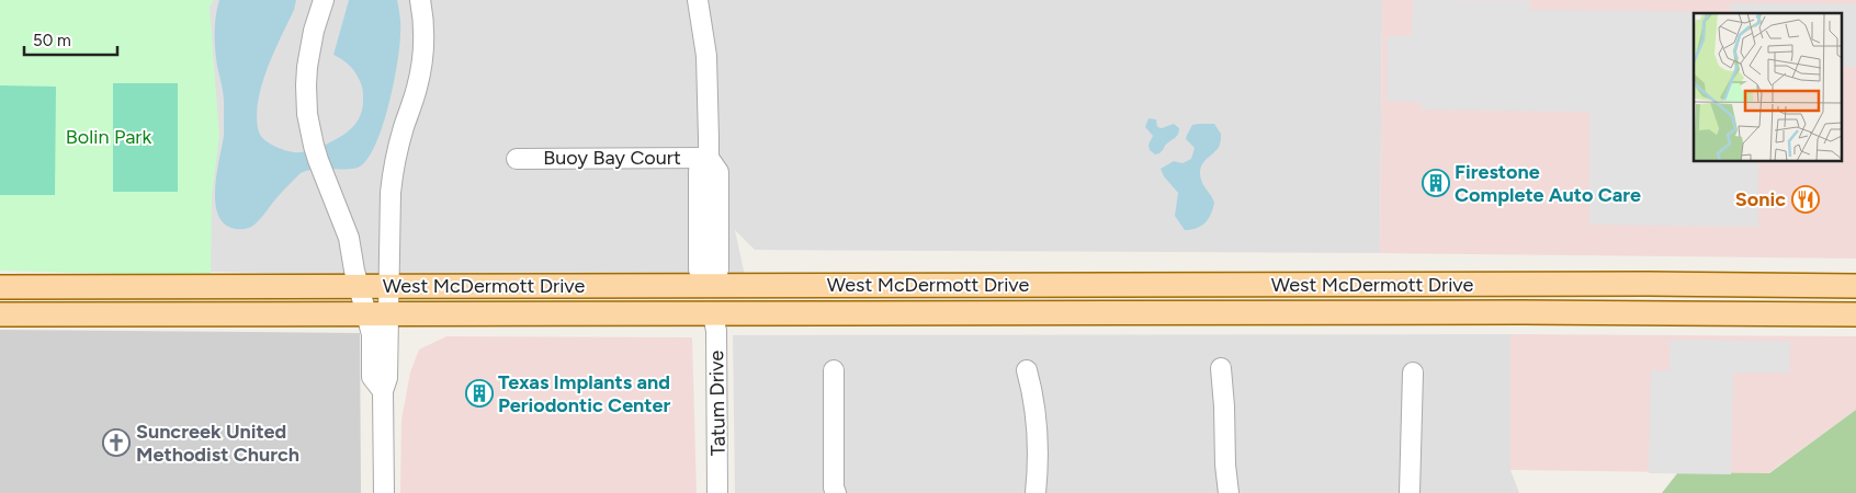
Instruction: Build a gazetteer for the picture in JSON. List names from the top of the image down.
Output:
{
  "streets": {
    "main road": ["West McDermott Drive"],
    "street": ["Buoy Bay Court", "Tatum Drive"]
  },
  "crossings": [
    ["West McDermott Drive", "Tatum Drive"]
  ],
  "parks": ["Bolin Park"],
  "places": {
    "building": ["Firestone Complete Auto Care", "Texas Implants and Periodontic Center"],
    "restaurant": ["Sonic"],
    "church": ["Suncreek United Methodist Church"]
  },
  "scale_bar": "50 m"
}
